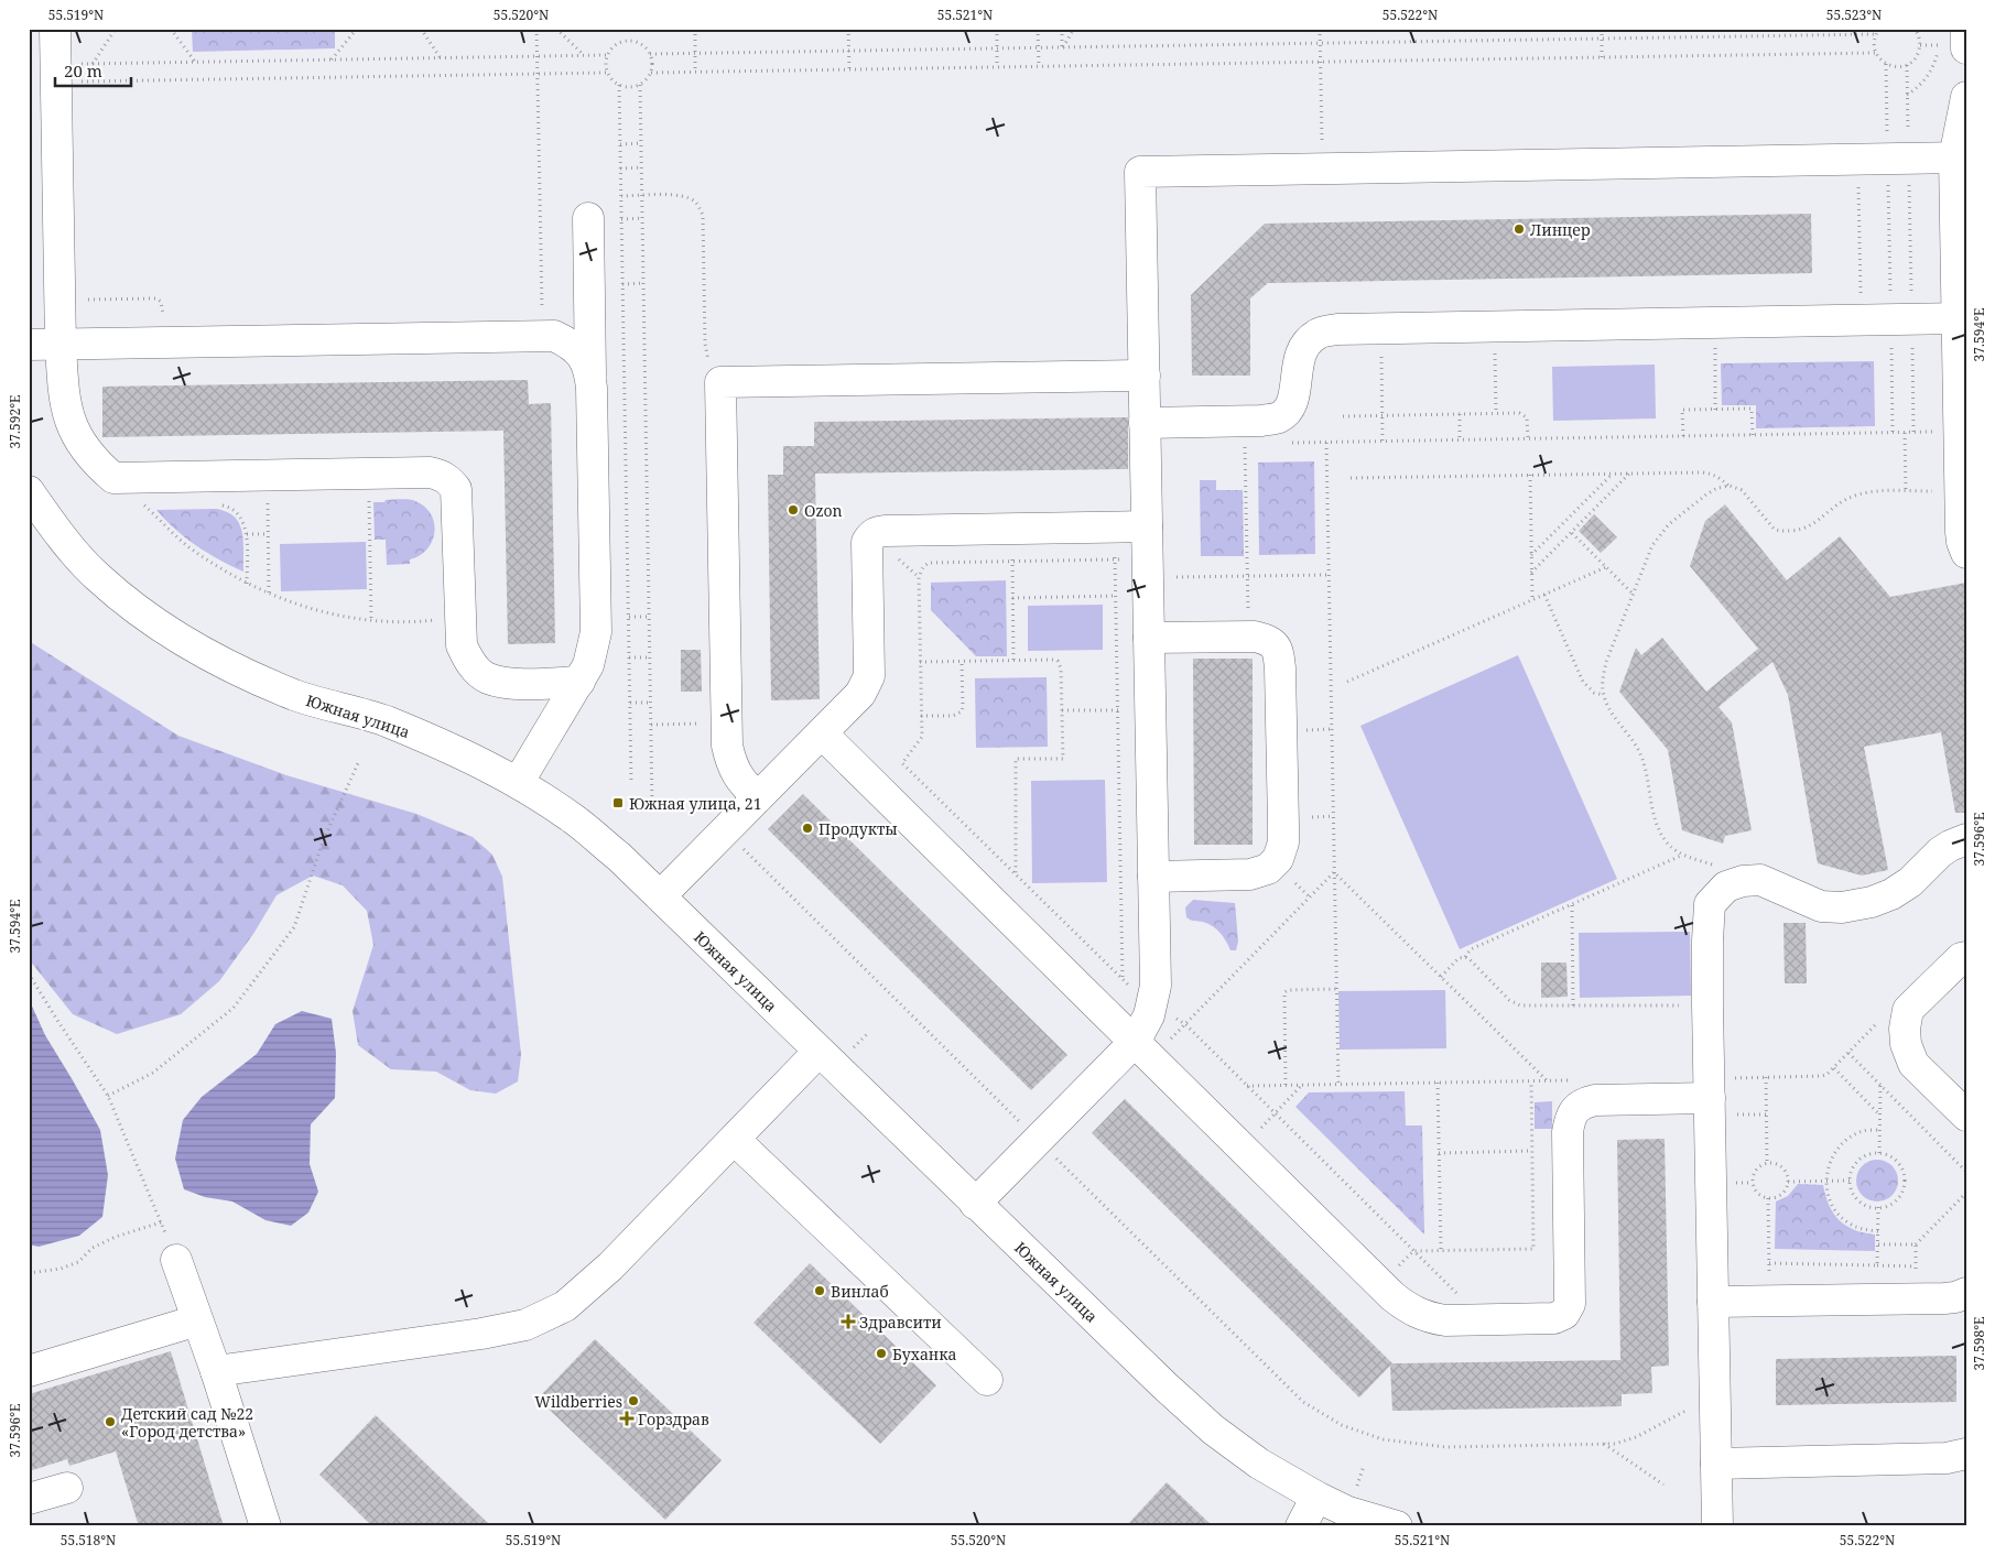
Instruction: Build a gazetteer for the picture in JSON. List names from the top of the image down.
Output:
{
  "streets": {
    "street": ["Южная улица"]
  },
  "places": {
    "other": [
      "Линцер",
      "Ozon",
      "Продукты",
      "Винлаб",
      "Буханка",
      "Wildberries",
      "Детский сад №22 «Город детства»"
    ],
    "transit": ["Южная улица, 21"],
    "health": ["Здравсити", "Горздрав"]
  },
  "scale_bar": "20 m",
  "coordinates": [
    "55.519°N",
    "55.520°N",
    "55.521°N",
    "55.522°N",
    "55.523°N",
    "37.594°E",
    "37.592°E",
    "37.596°E",
    "37.598°E",
    "55.518°N"
  ]
}
